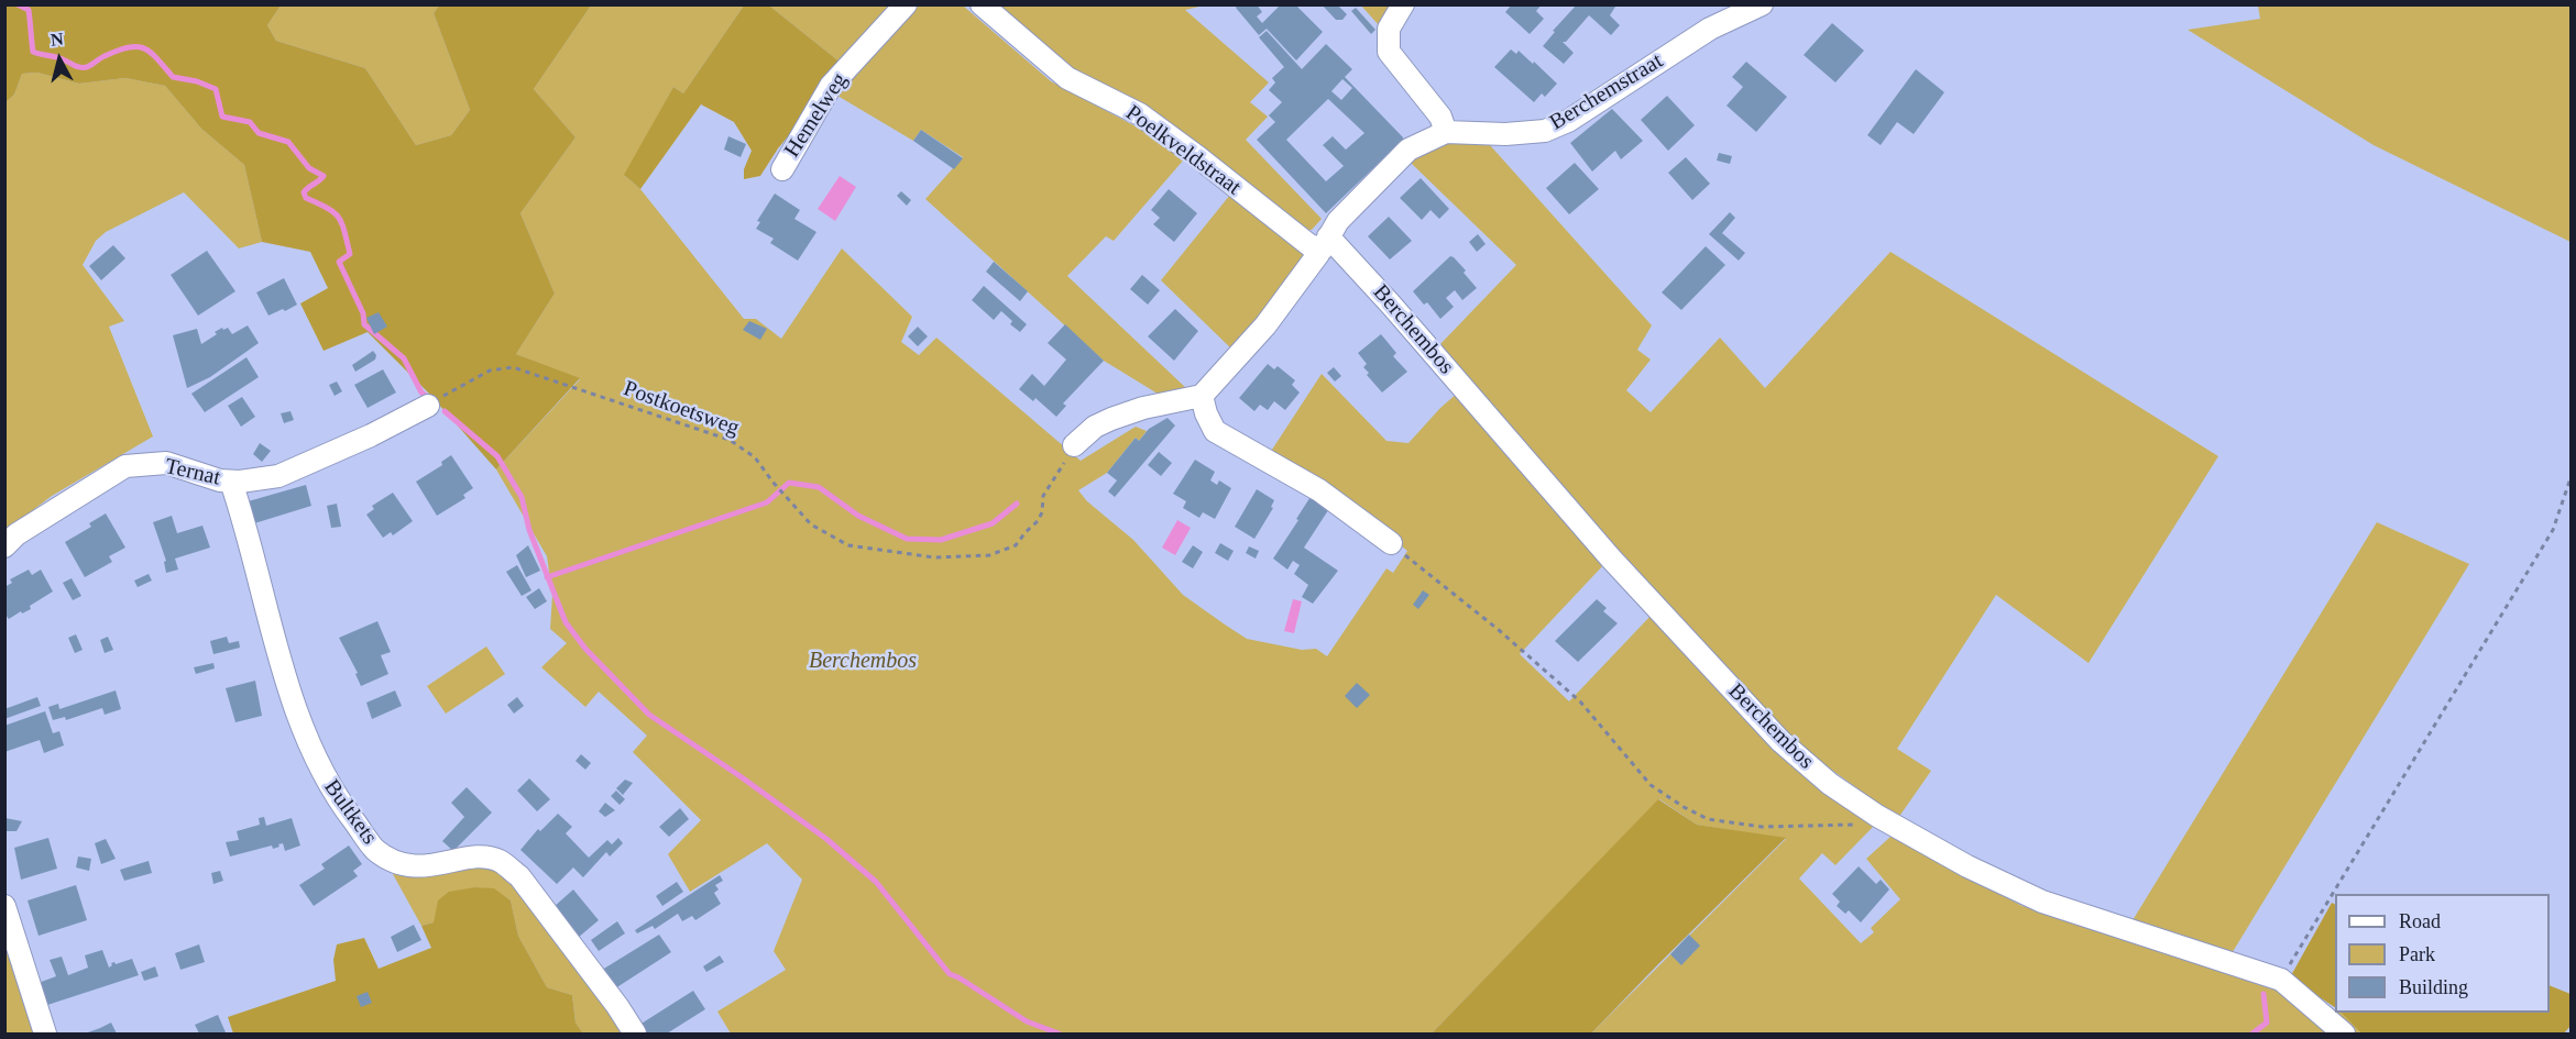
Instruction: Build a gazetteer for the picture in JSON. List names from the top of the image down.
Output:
{
  "streets": {
    "street": [
      "Berchemstraat",
      "Hemelweg",
      "Poelkveldstraat",
      "Berchembos",
      "Ternat",
      "Bultkets"
    ],
    "path": ["Postkoetsweg"]
  },
  "crossings": [
    ["Berchemstraat", "Poelkveldstraat"],
    ["Berchemstraat", "Berchembos"],
    ["Poelkveldstraat", "Berchembos"],
    ["Postkoetsweg", "Ternat"],
    ["Ternat", "Bultkets"]
  ],
  "parks": ["Berchembos"],
  "legend": ["Road", "Park", "Building"],
  "north": "top"
}
